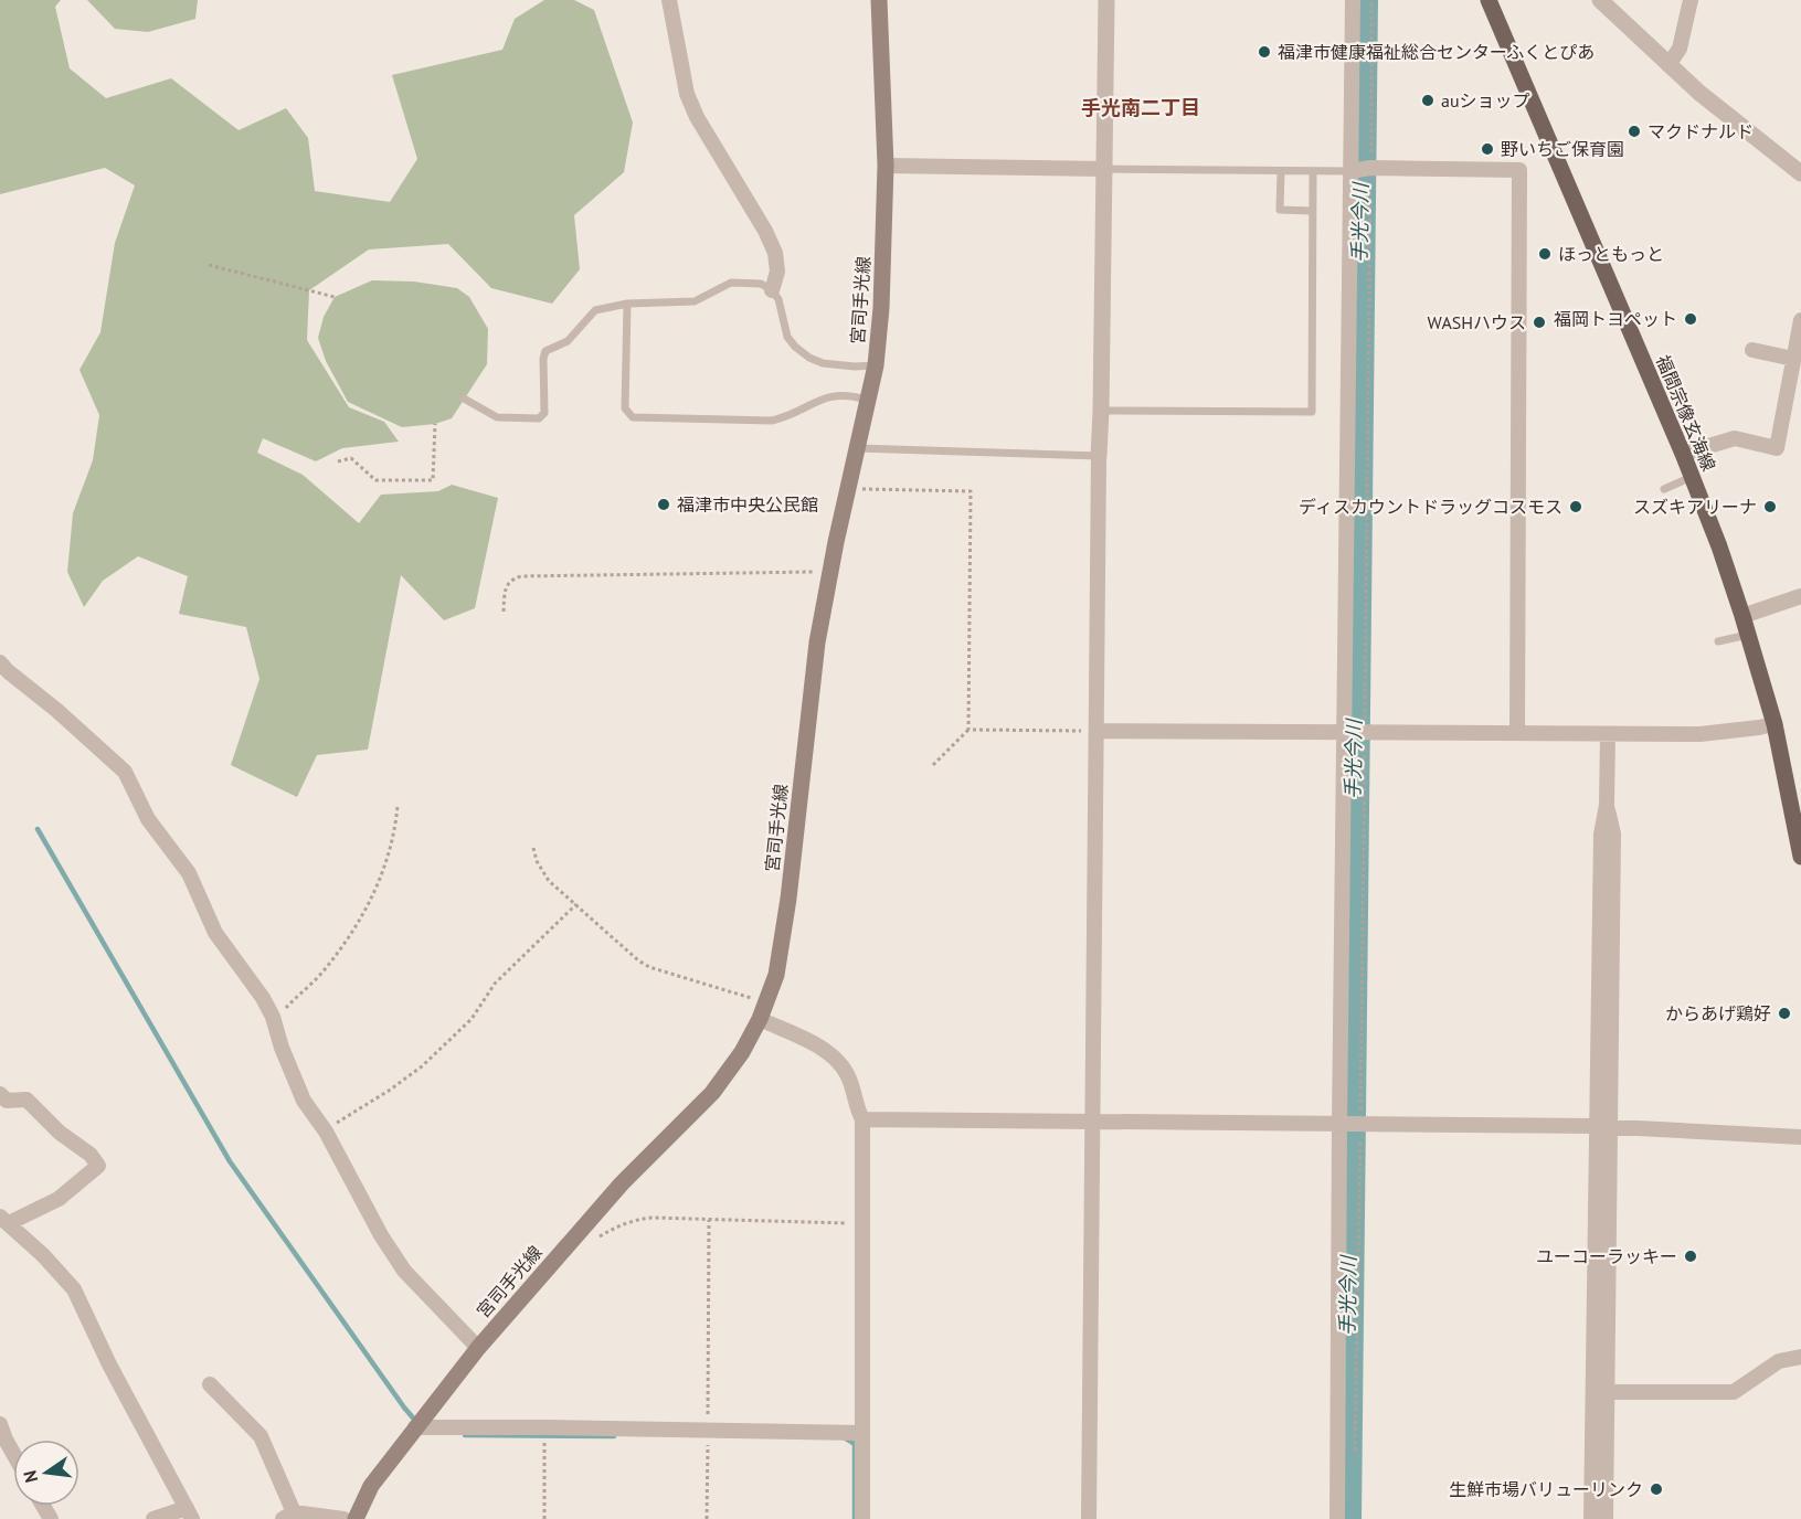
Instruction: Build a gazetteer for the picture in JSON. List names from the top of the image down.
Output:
{
  "streets": {
    "main road": ["宮司手光線", "福間宗像玄海線"]
  },
  "districts": ["手光南二丁目"],
  "water": ["手光今川"],
  "places": [
    "福津市健康福祉総合センターふくとぴあ",
    "auショップ",
    "マクドナルド",
    "野いちご保育園",
    "ほっともっと",
    "福岡トヨペット",
    "WASHハウス",
    "福津市中央公民館",
    "ディスカウントドラッグコスモス",
    "スズキアリーナ",
    "からあげ鶏好",
    "ユーコーラッキー",
    "生鮮市場バリューリンク"
  ],
  "north": "left"
}
